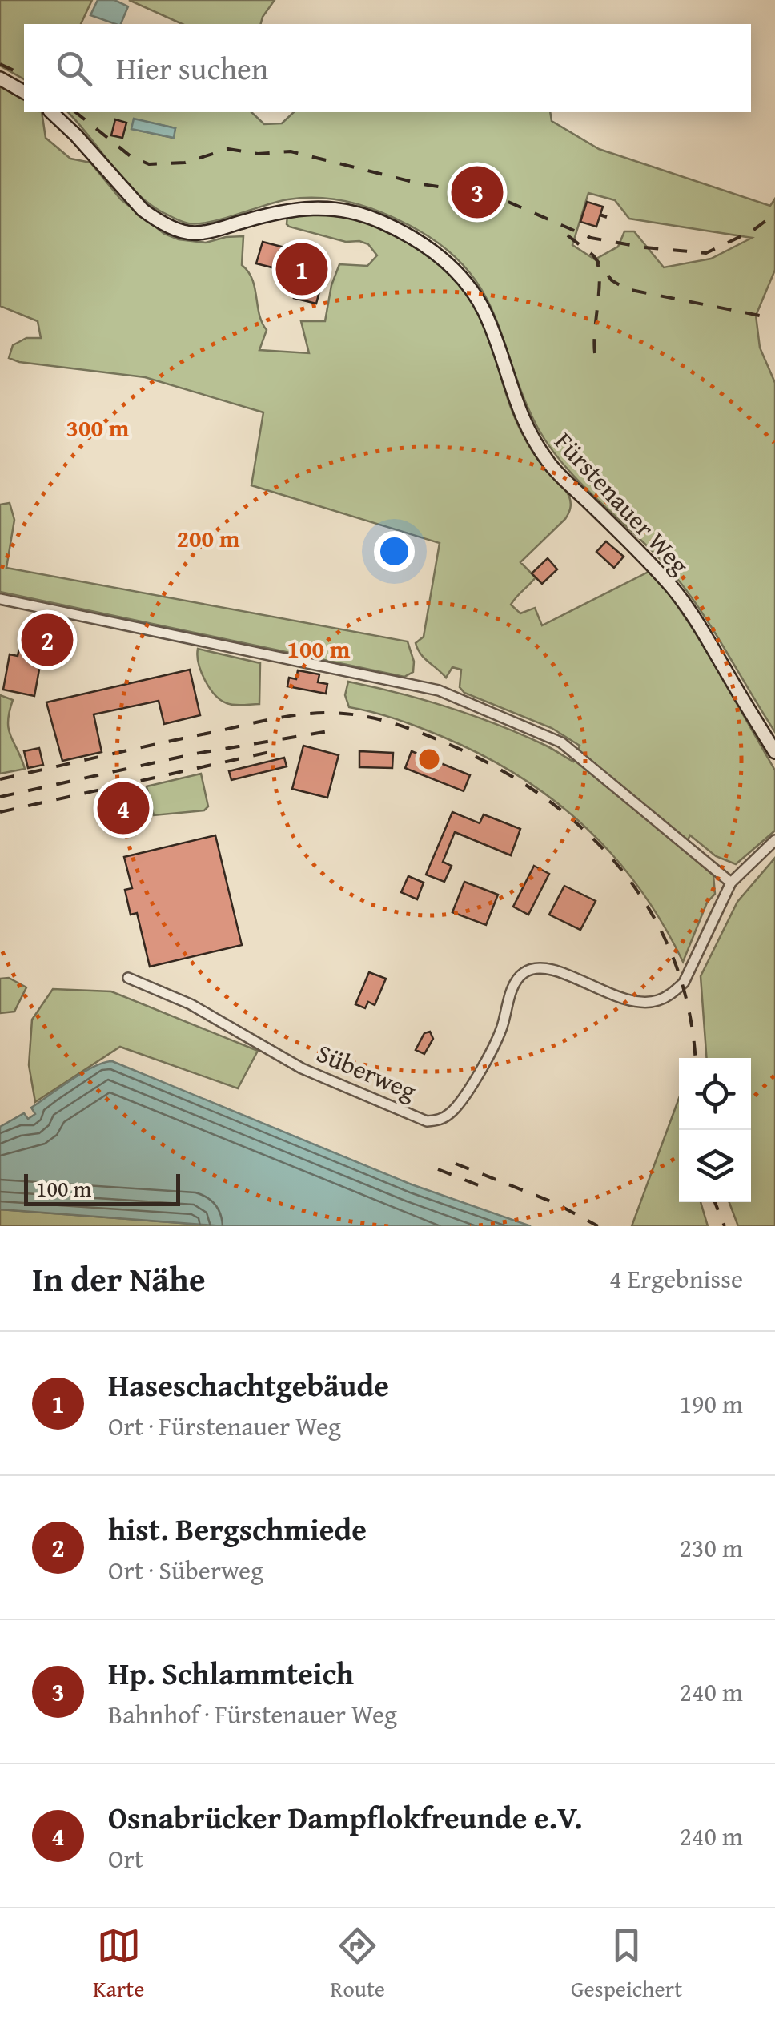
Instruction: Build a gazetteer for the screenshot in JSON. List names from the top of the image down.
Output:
{
  "streets": {
    "street": ["Fürstenauer Weg", "Süberweg"]
  },
  "scale_bar": "100 m",
  "page": {
    "search": "Hier suchen",
    "pins": [
      "3",
      "1",
      "2",
      "4"
    ],
    "scale": "100 m",
    "heading": ["In der Nähe", "4 Ergebnisse"],
    "list": [
      {
        "mark": "1",
        "name": "Haseschachtgebäude",
        "note": "Ort · Fürstenauer Weg",
        "value": "190 m"
      },
      {
        "mark": "2",
        "name": "hist. Bergschmiede",
        "note": "Ort · Süberweg",
        "value": "230 m"
      },
      {
        "mark": "3",
        "name": "Hp. Schlammteich",
        "note": "Bahnhof · Fürstenauer Weg",
        "value": "240 m"
      },
      {
        "mark": "4",
        "name": "Osnabrücker Dampflokfreunde e.V.",
        "note": "Ort",
        "value": "240 m"
      }
    ],
    "nav": ["Karte", "Route", "Gespeichert"]
  },
  "rings": ["300 m", "200 m", "100 m"]
}
